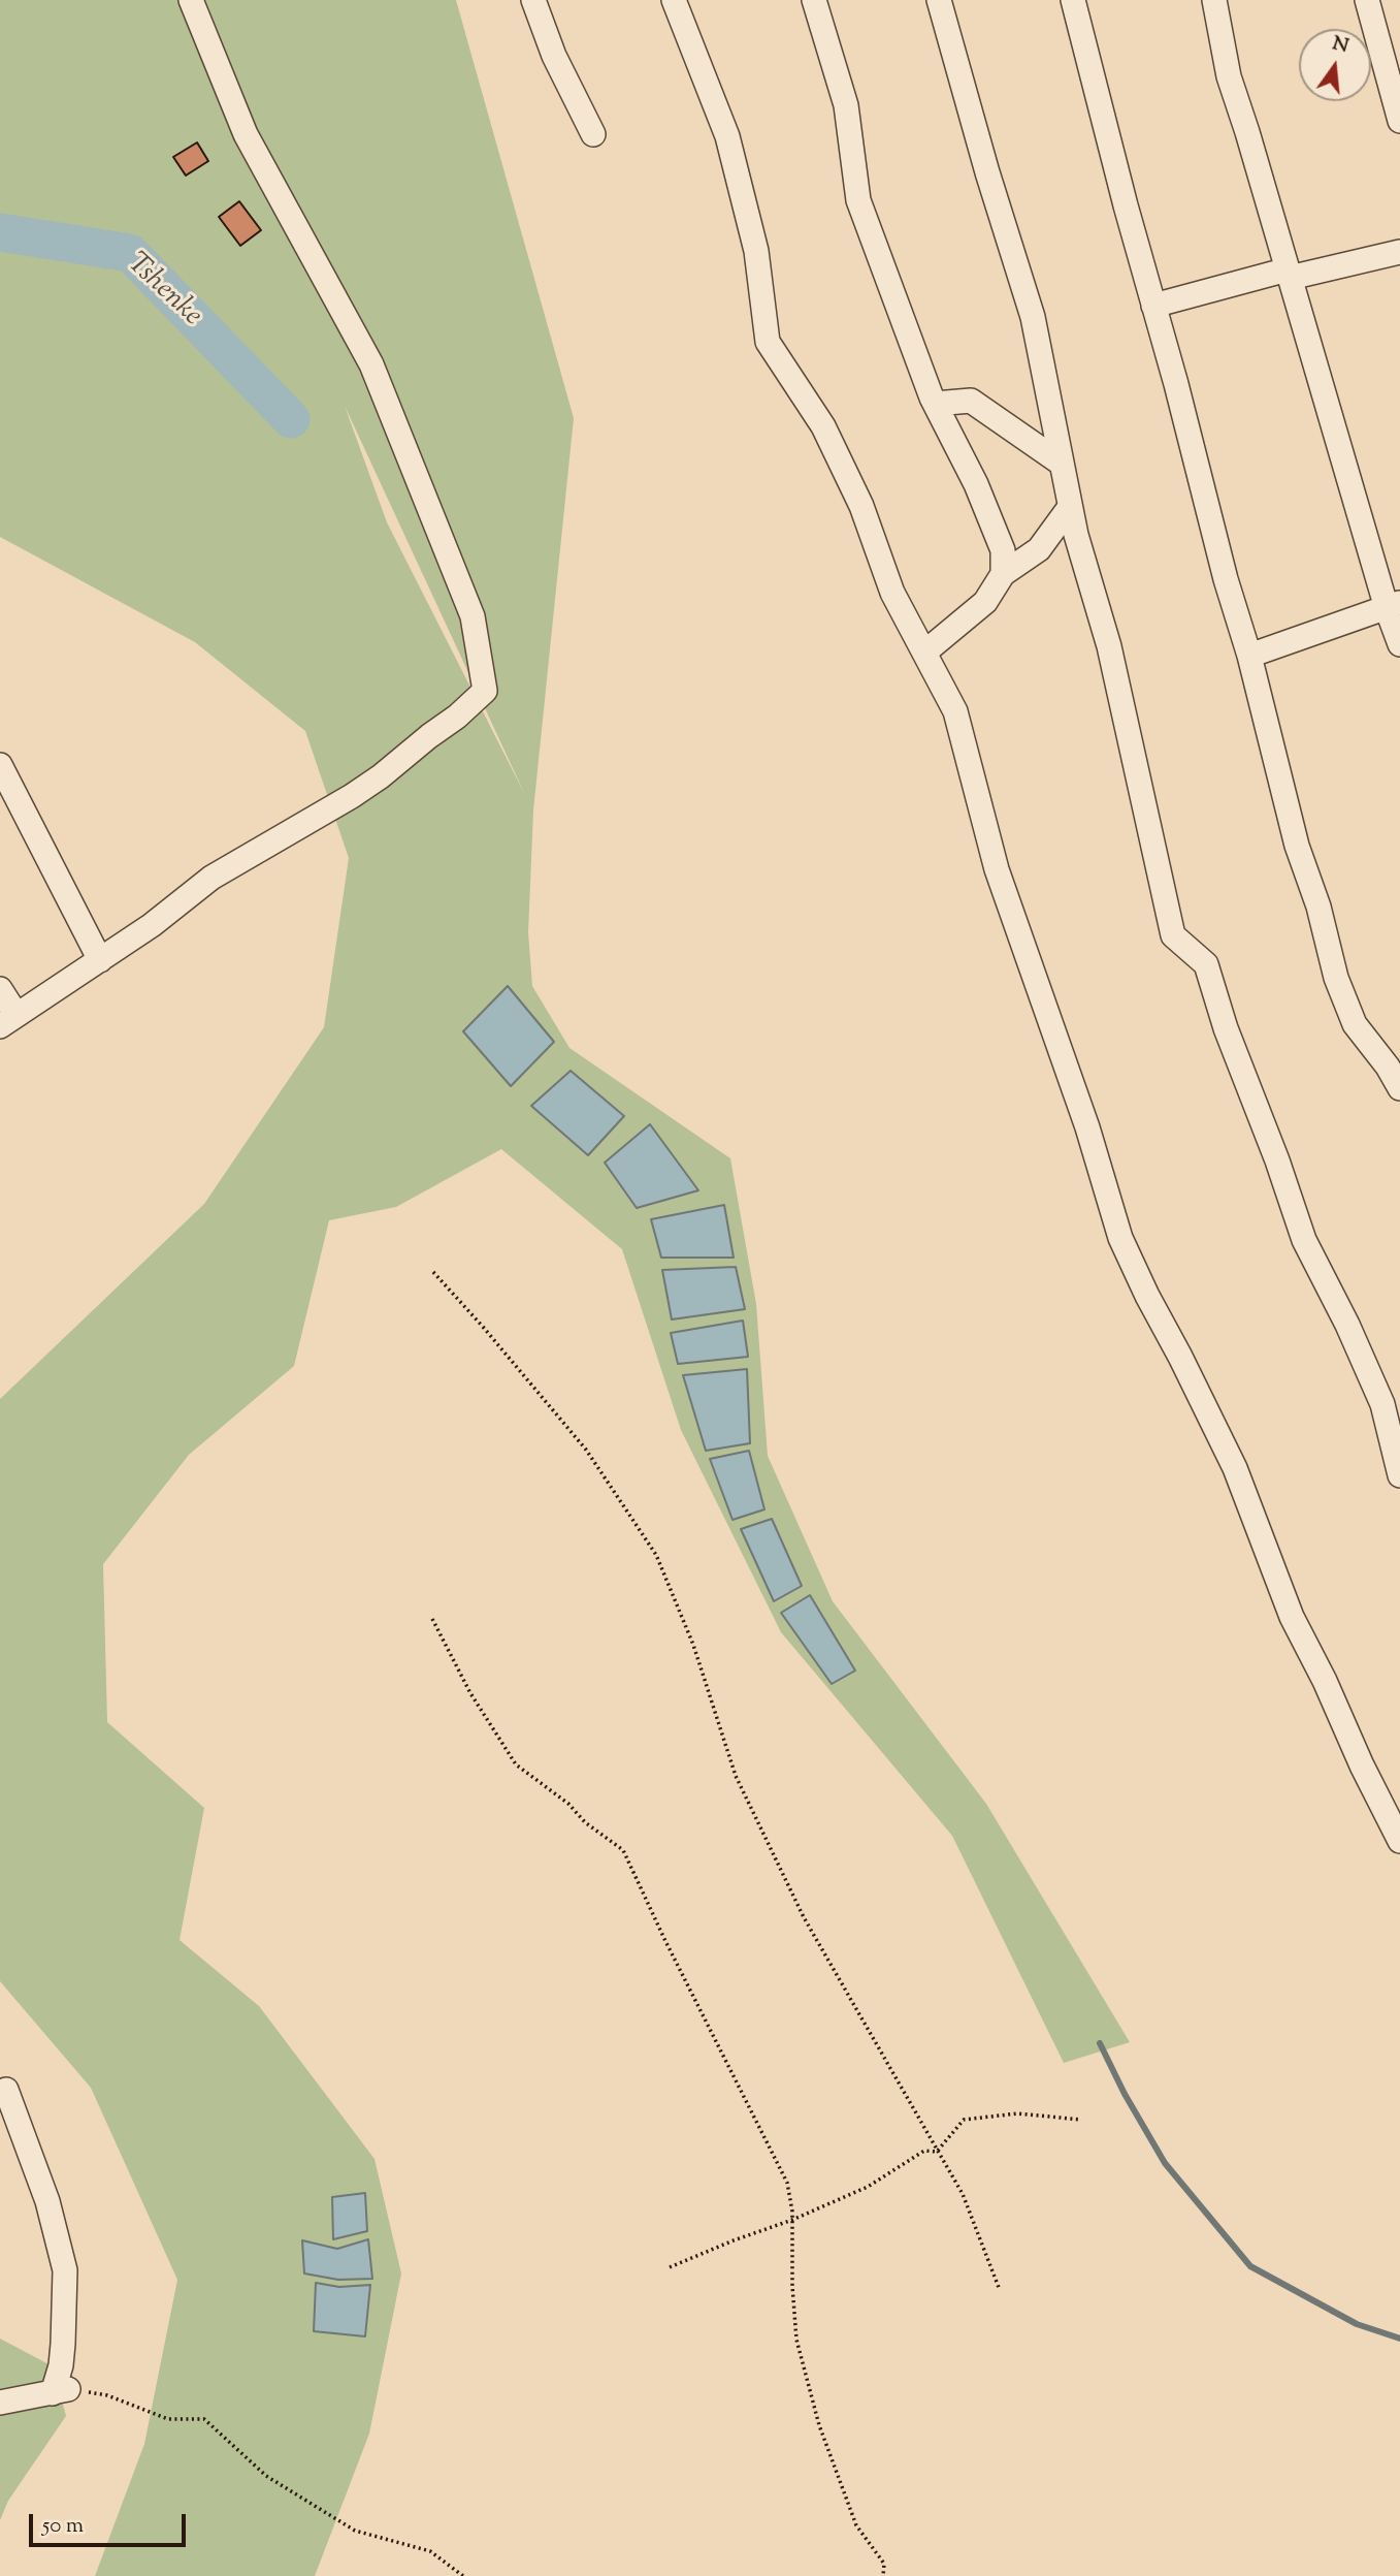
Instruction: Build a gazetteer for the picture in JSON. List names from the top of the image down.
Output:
{
  "water": ["Tshenke"],
  "scale_bar": "50 m",
  "north": "top"
}
